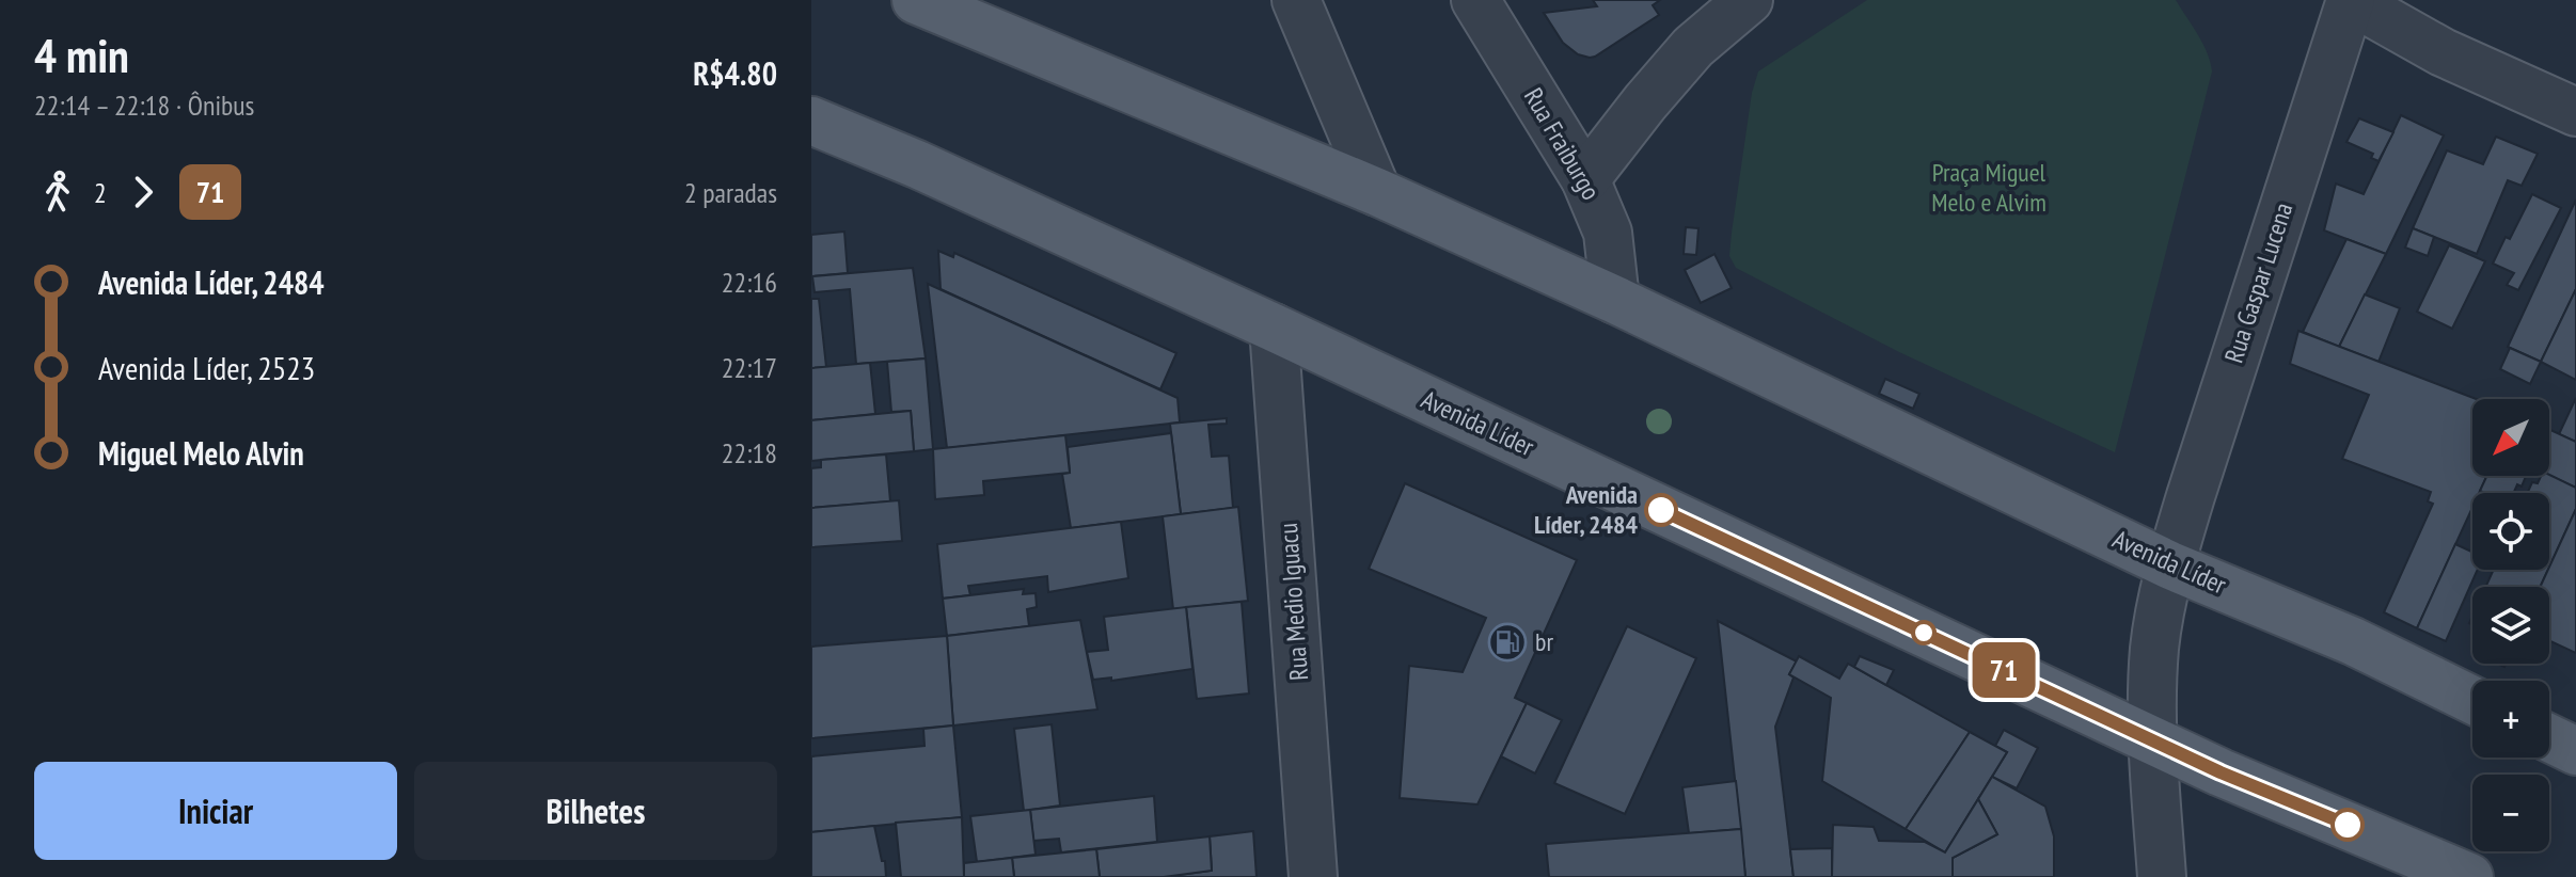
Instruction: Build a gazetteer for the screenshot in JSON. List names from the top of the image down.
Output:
{
  "streets": {
    "main road": ["Avenida Líder"],
    "street": ["Rua Fraiburgo", "Rua Gaspar Lucena", "Rua Medio Iguacu"]
  },
  "crossings": [
    ["Rua Fraiburgo", "Avenida Líder"],
    ["Rua Gaspar Lucena", "Avenida Líder"],
    ["Avenida Líder", "Rua Medio Iguacu"]
  ],
  "parks": ["Praça Miguel Melo e Alvim"],
  "places": {
    "other": ["Avenida Líder, 2484"],
    "fuel station": ["br"]
  },
  "lines": ["bus line 71"],
  "north": "bottom left",
  "page": {
    "heading": ["4 min", "22:14 – 22:18 · Ônibus", "R$4.80"],
    "on_map": "71",
    "legs": ["2", "71", "2 paradas"],
    "list": [
      {
        "name": "Avenida Líder, 2484",
        "value": "22:16"
      },
      {
        "name": "Avenida Líder, 2523",
        "value": "22:17"
      },
      {
        "name": "Miguel Melo Alvin",
        "value": "22:18"
      }
    ],
    "map_buttons": ["+", "−"],
    "buttons": ["Iniciar", "Bilhetes"]
  }
}
